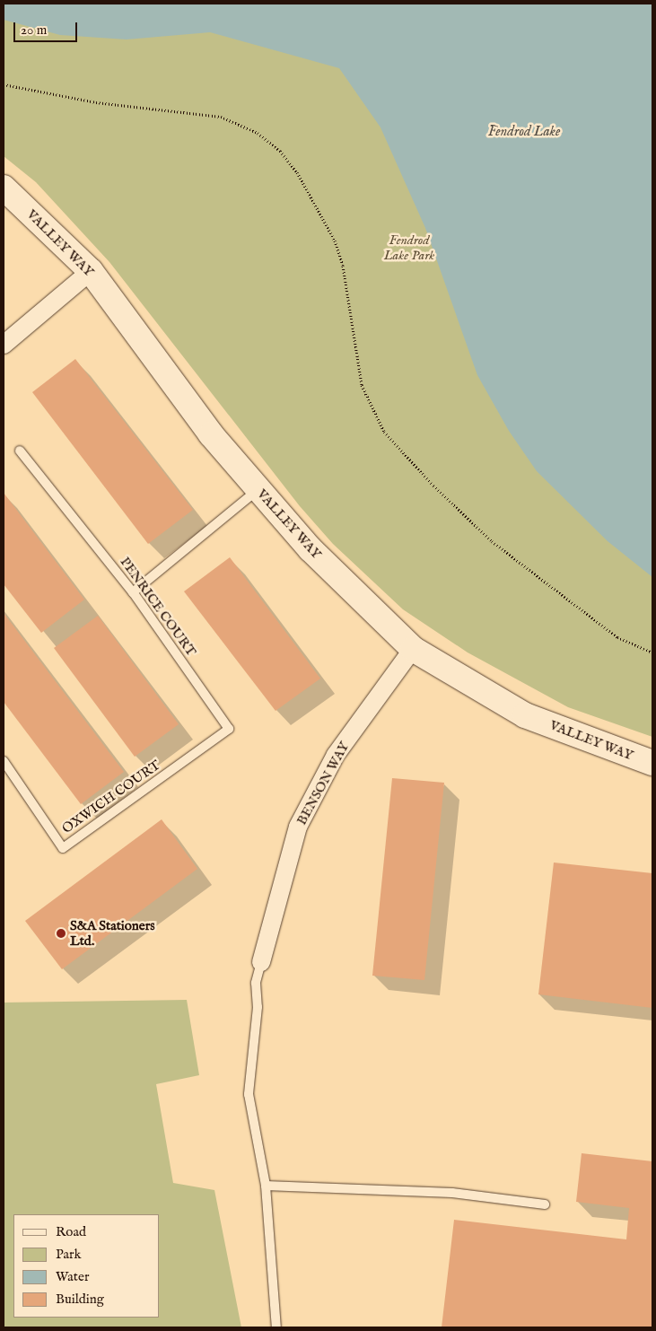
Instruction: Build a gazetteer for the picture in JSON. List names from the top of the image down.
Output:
{
  "streets": {
    "street": ["VALLEY WAY", "BENSON WAY"],
    "lane": ["PENRICE COURT", "OXWICH COURT"]
  },
  "crossings": [
    ["VALLEY WAY", "BENSON WAY"],
    ["PENRICE COURT", "OXWICH COURT"]
  ],
  "water": ["Fendrod Lake"],
  "parks": ["Fendrod Lake Park"],
  "places": ["S&A Stationers Ltd."],
  "legend": [
    "Road",
    "Park",
    "Water",
    "Building"
  ],
  "scale_bar": "20 m"
}
